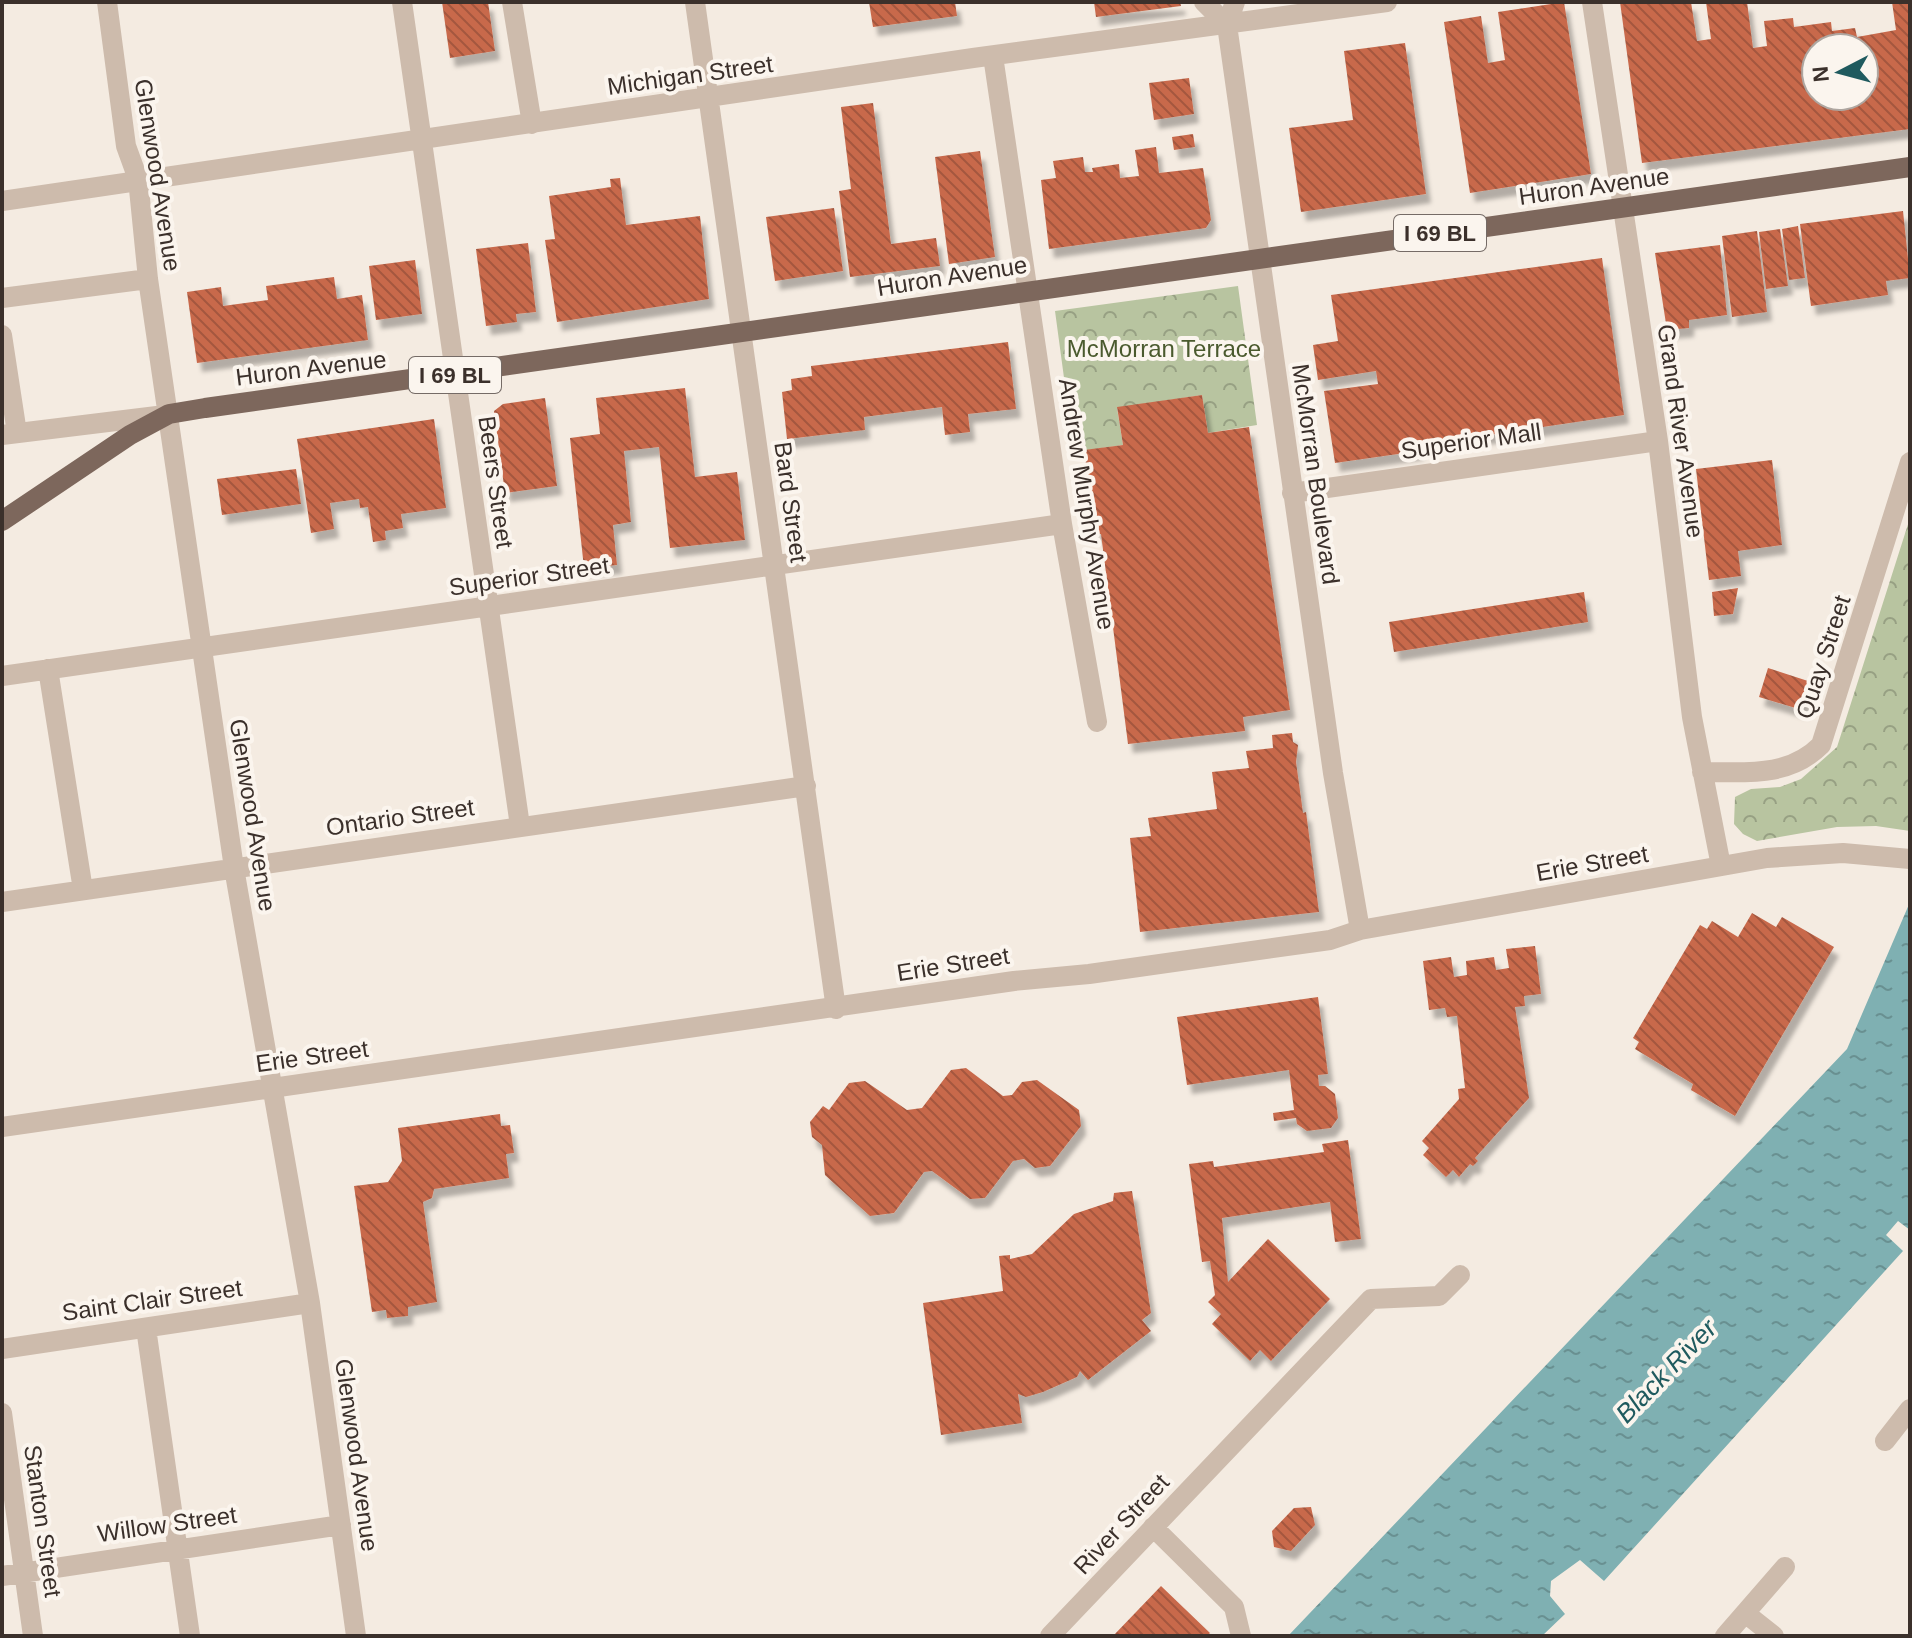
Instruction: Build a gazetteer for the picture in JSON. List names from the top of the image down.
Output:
{
  "streets": {
    "main road": ["Huron Avenue", "I 69 BL"],
    "street": [
      "Michigan Street",
      "Glenwood Avenue",
      "Grand River Avenue",
      "Superior Mall",
      "McMorran Boulevard",
      "Beers Street",
      "Bard Street",
      "Andrew Murphy Avenue",
      "Superior Street",
      "Quay Street",
      "Ontario Street",
      "Erie Street",
      "Saint Clair Street",
      "Stanton Street",
      "Willow Street",
      "River Street"
    ]
  },
  "crossings": [
    ["Michigan Street", "Glenwood Avenue"],
    ["Michigan Street", "McMorran Boulevard"],
    ["Michigan Street", "Beers Street"],
    ["Michigan Street", "Bard Street"],
    ["Michigan Street", "Andrew Murphy Avenue"],
    ["Glenwood Avenue", "Huron Avenue"],
    ["Glenwood Avenue", "I 69 BL"],
    ["Glenwood Avenue", "Superior Street"],
    ["Glenwood Avenue", "Ontario Street"],
    ["Glenwood Avenue", "Erie Street"],
    ["Glenwood Avenue", "Saint Clair Street"],
    ["Glenwood Avenue", "Willow Street"],
    ["Huron Avenue", "I 69 BL"],
    ["Huron Avenue", "Grand River Avenue"],
    ["Huron Avenue", "McMorran Boulevard"],
    ["Huron Avenue", "Beers Street"],
    ["Huron Avenue", "Bard Street"],
    ["Huron Avenue", "Andrew Murphy Avenue"],
    ["Grand River Avenue", "Superior Mall"],
    ["Grand River Avenue", "Quay Street"],
    ["Grand River Avenue", "Erie Street"],
    ["Superior Mall", "McMorran Boulevard"],
    ["McMorran Boulevard", "Erie Street"],
    ["Beers Street", "Superior Street"],
    ["Beers Street", "Ontario Street"],
    ["Bard Street", "Superior Street"],
    ["Bard Street", "Ontario Street"],
    ["Bard Street", "Erie Street"],
    ["Andrew Murphy Avenue", "Superior Street"],
    ["Stanton Street", "Willow Street"]
  ],
  "water": ["Black River"],
  "parks": ["McMorran Terrace"],
  "north": "left"
}
